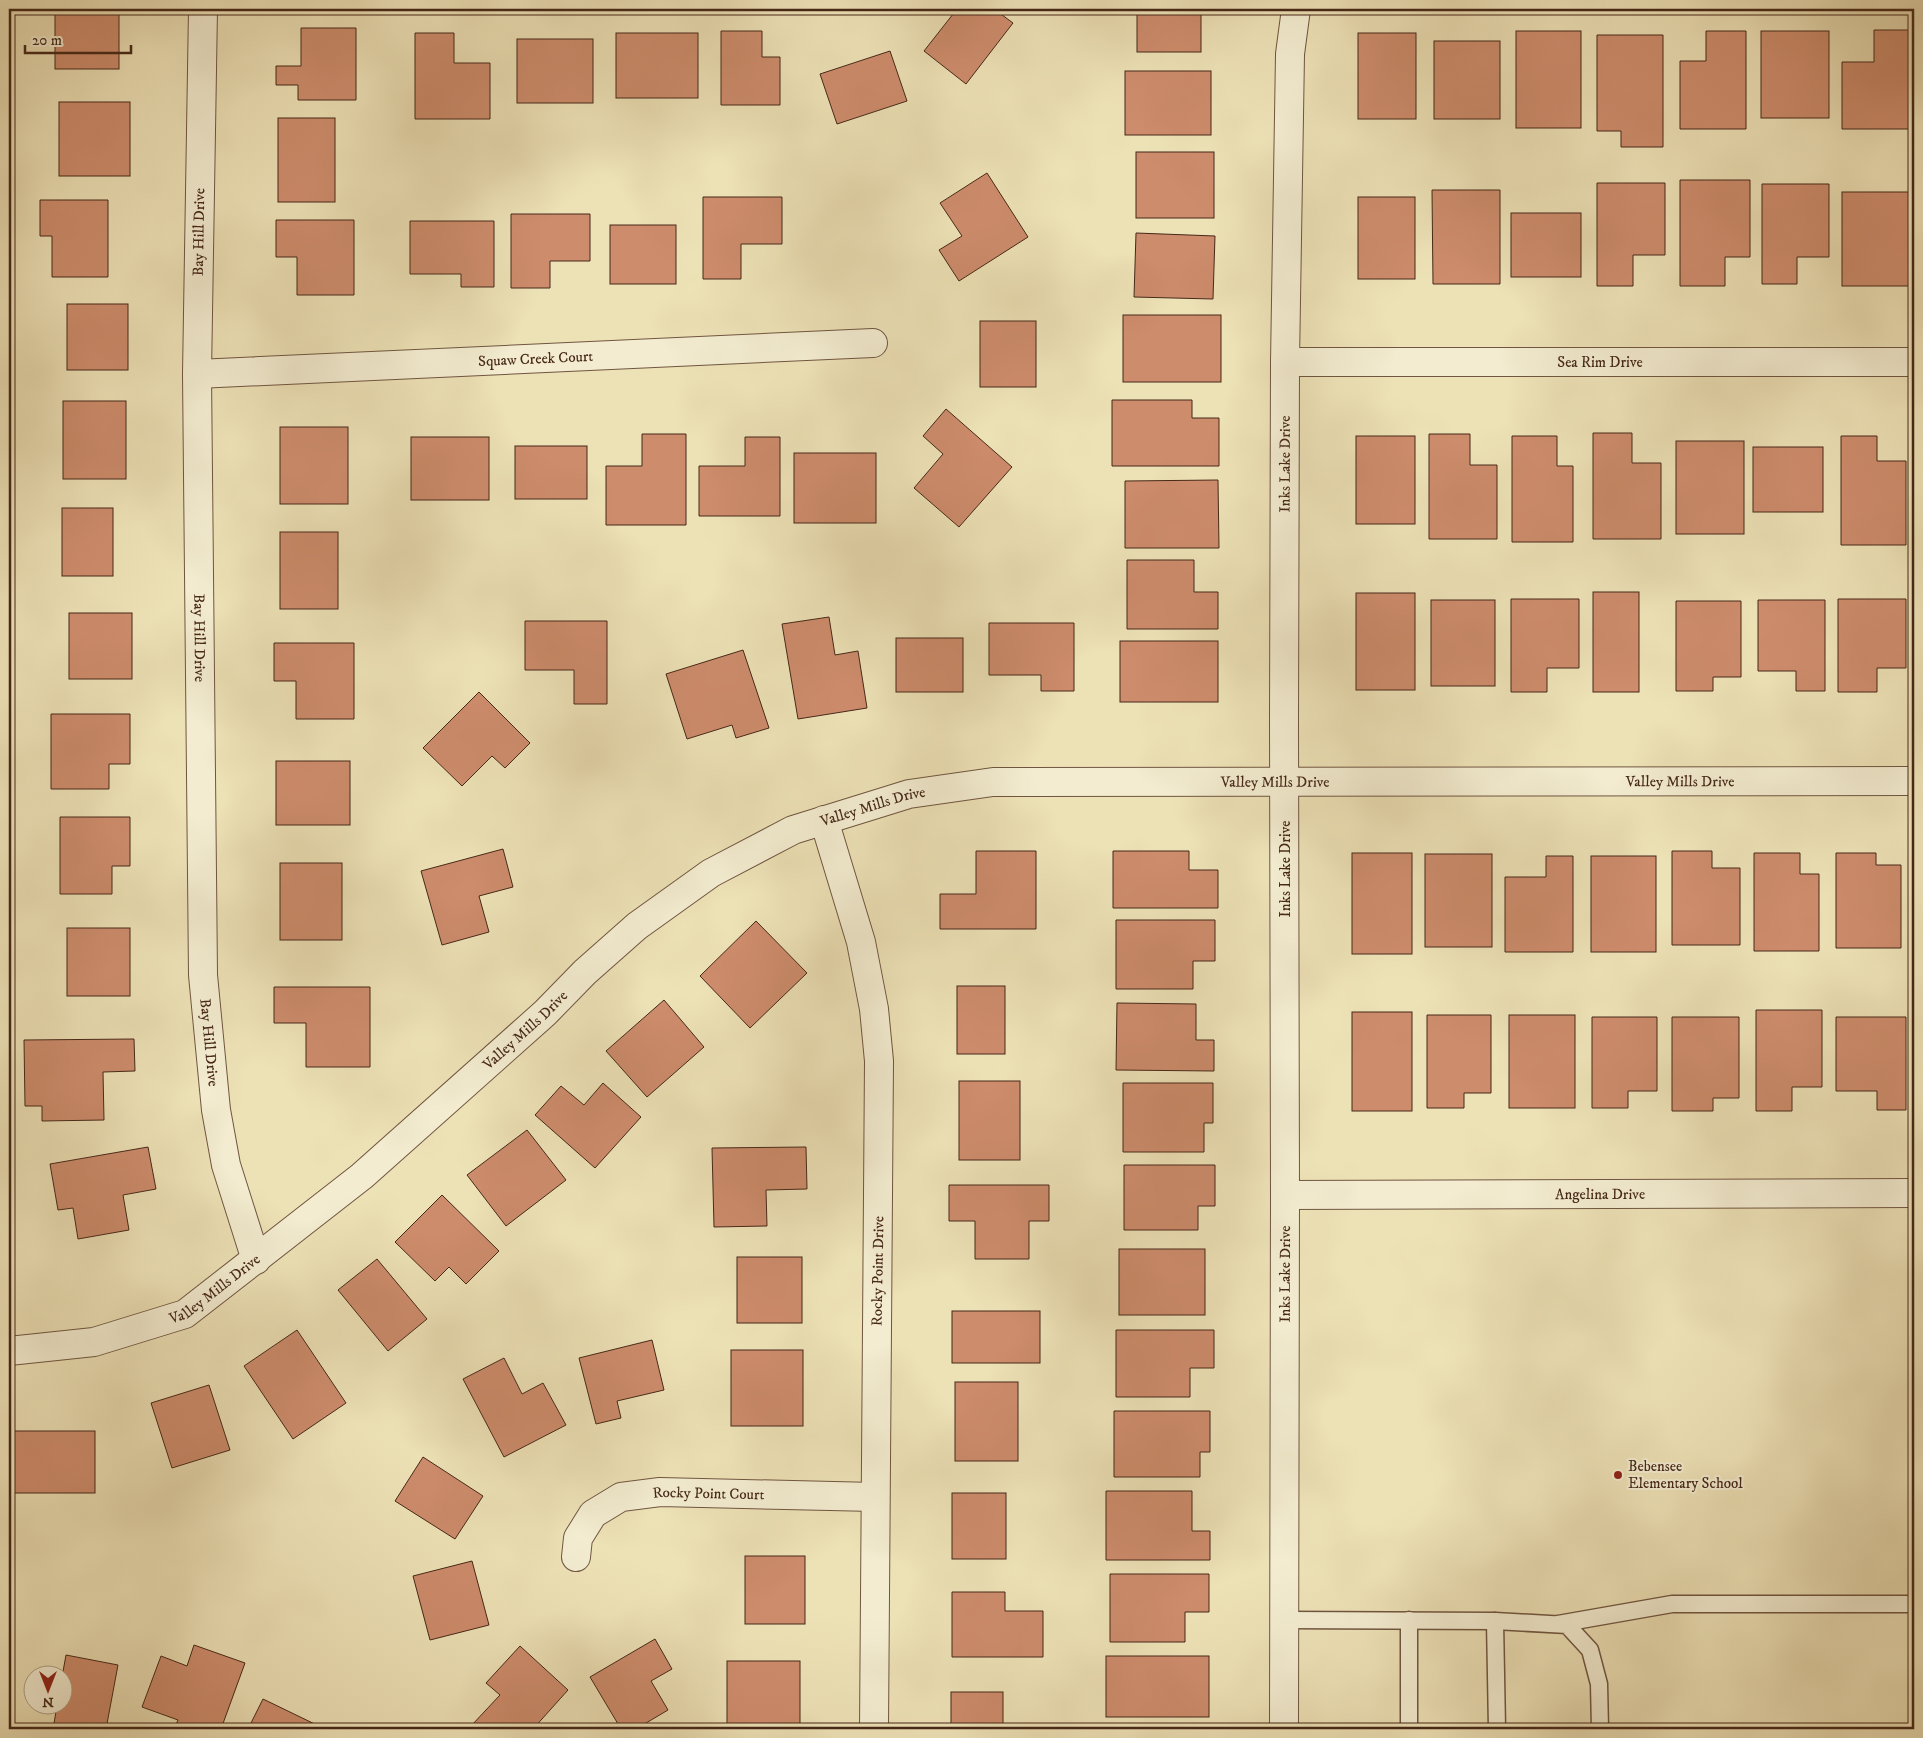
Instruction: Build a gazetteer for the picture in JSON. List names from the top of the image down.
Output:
{
  "streets": {
    "street": [
      "Bay Hill Drive",
      "Squaw Creek Court",
      "Sea Rim Drive",
      "Inks Lake Drive",
      "Valley Mills Drive",
      "Angelina Drive",
      "Rocky Point Drive",
      "Rocky Point Court"
    ]
  },
  "crossings": [
    ["Bay Hill Drive", "Squaw Creek Court"],
    ["Bay Hill Drive", "Valley Mills Drive"],
    ["Sea Rim Drive", "Inks Lake Drive"],
    ["Inks Lake Drive", "Valley Mills Drive"],
    ["Inks Lake Drive", "Angelina Drive"],
    ["Valley Mills Drive", "Rocky Point Drive"],
    ["Rocky Point Drive", "Rocky Point Court"]
  ],
  "places": ["Bebensee Elementary School"],
  "scale_bar": "20 m",
  "north": "bottom"
}
